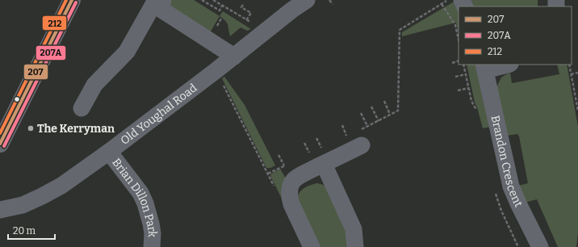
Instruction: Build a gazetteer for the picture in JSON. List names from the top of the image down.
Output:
{
  "streets": {
    "street": ["Old Youghal Road", "Brandon Crescent", "Brian Dillon Park"]
  },
  "crossings": [
    ["Old Youghal Road", "Brian Dillon Park"]
  ],
  "places": ["The Kerryman"],
  "lines": ["transit line 207", "transit line 212", "transit line 207A"],
  "legend": ["207", "207A", "212"],
  "scale_bar": "20 m"
}
